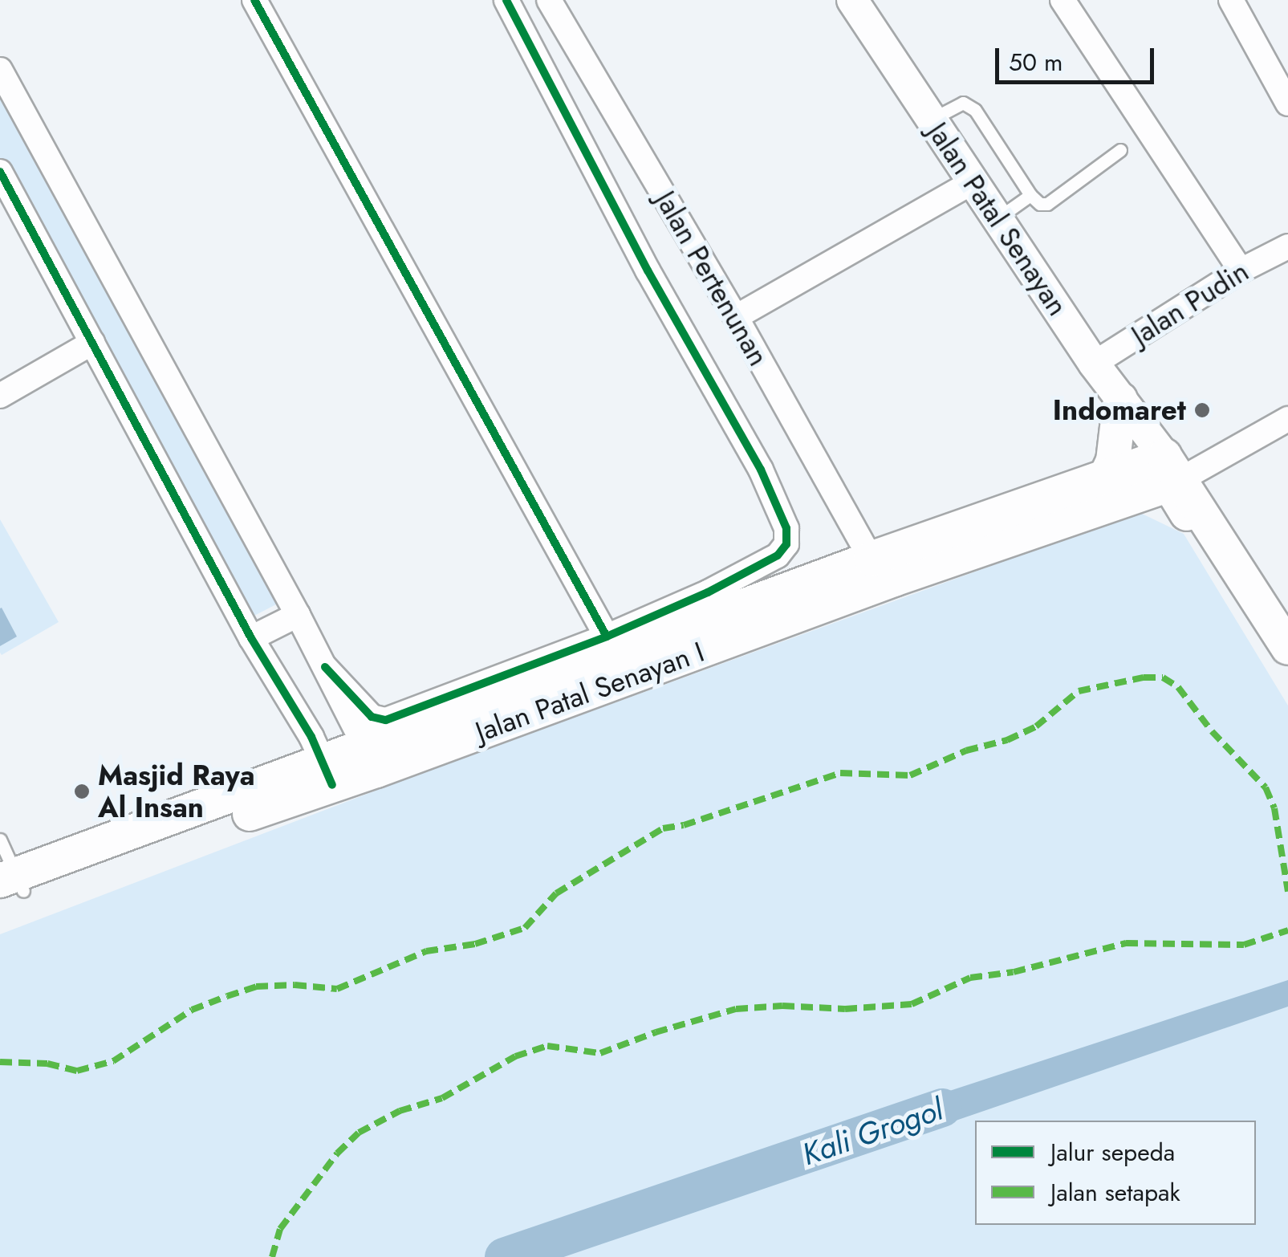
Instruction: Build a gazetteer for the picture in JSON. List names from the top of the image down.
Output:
{
  "streets": {
    "main road": ["Jalan Patal Senayan", "Jalan Patal Senayan I"],
    "street": ["Jalan Pertenunan", "Jalan Pudin"]
  },
  "crossings": [
    ["Jalan Patal Senayan", "Jalan Pudin"],
    ["Jalan Patal Senayan", "Jalan Patal Senayan I"],
    ["Jalan Pertenunan", "Jalan Patal Senayan I"]
  ],
  "water": ["Kali Grogol"],
  "places": ["Indomaret", "Masjid Raya Al Insan"],
  "legend": ["Jalur sepeda", "Jalan setapak"],
  "scale_bar": "50 m"
}
